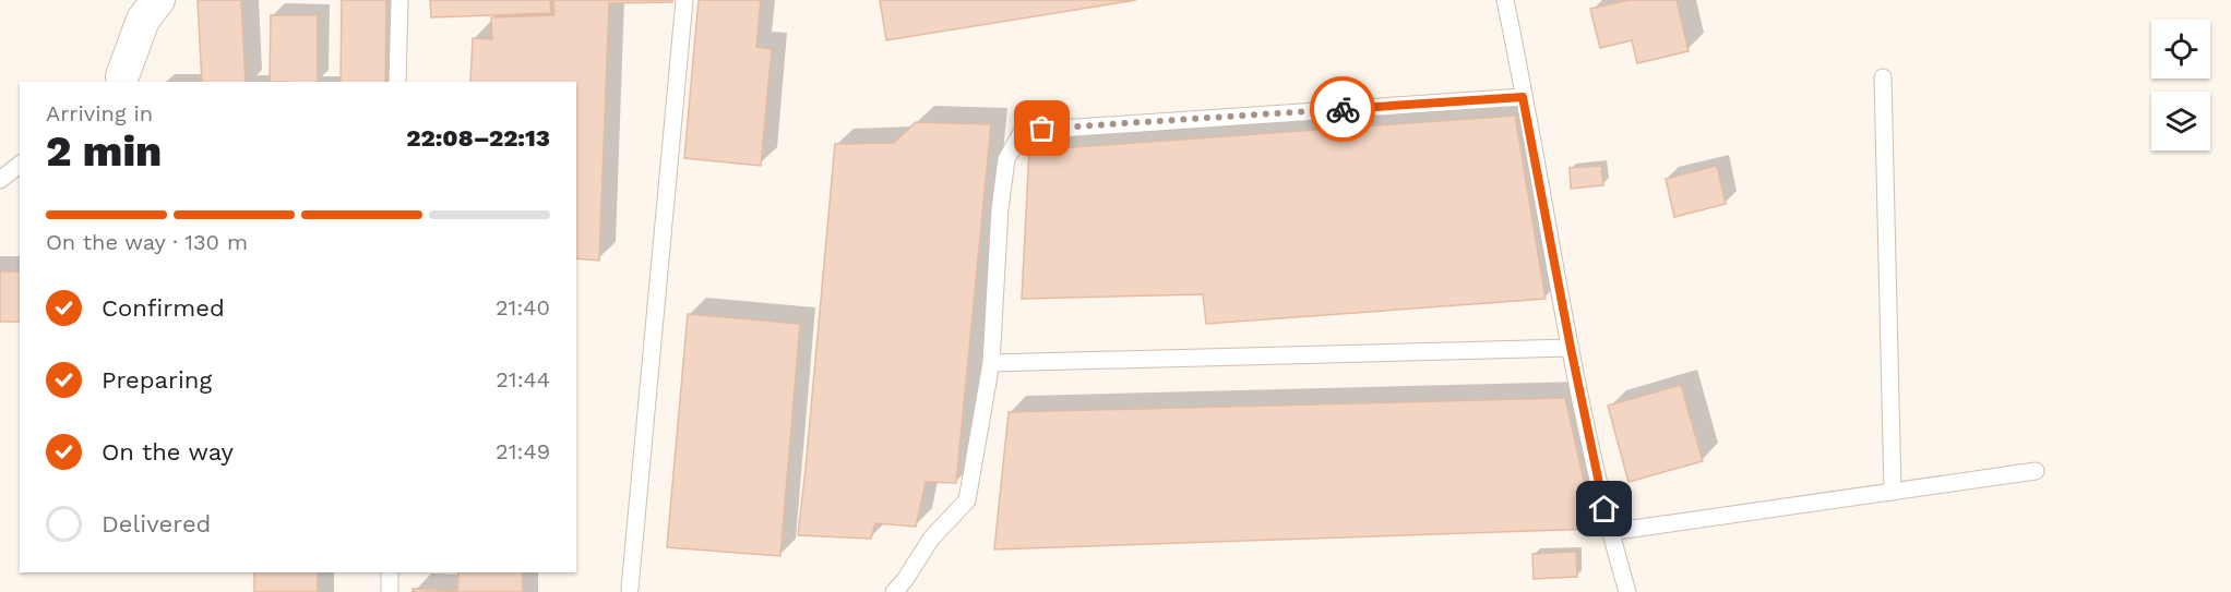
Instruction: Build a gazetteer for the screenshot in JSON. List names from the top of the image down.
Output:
{
  "page": {
    "heading": ["2 min", "Arriving in", "22:08–22:13"],
    "bar": "On the way · 130 m",
    "list": [
      ["Confirmed", "21:40"],
      ["Preparing", "21:44"],
      ["On the way", "21:49"],
      "Delivered"
    ]
  }
}
